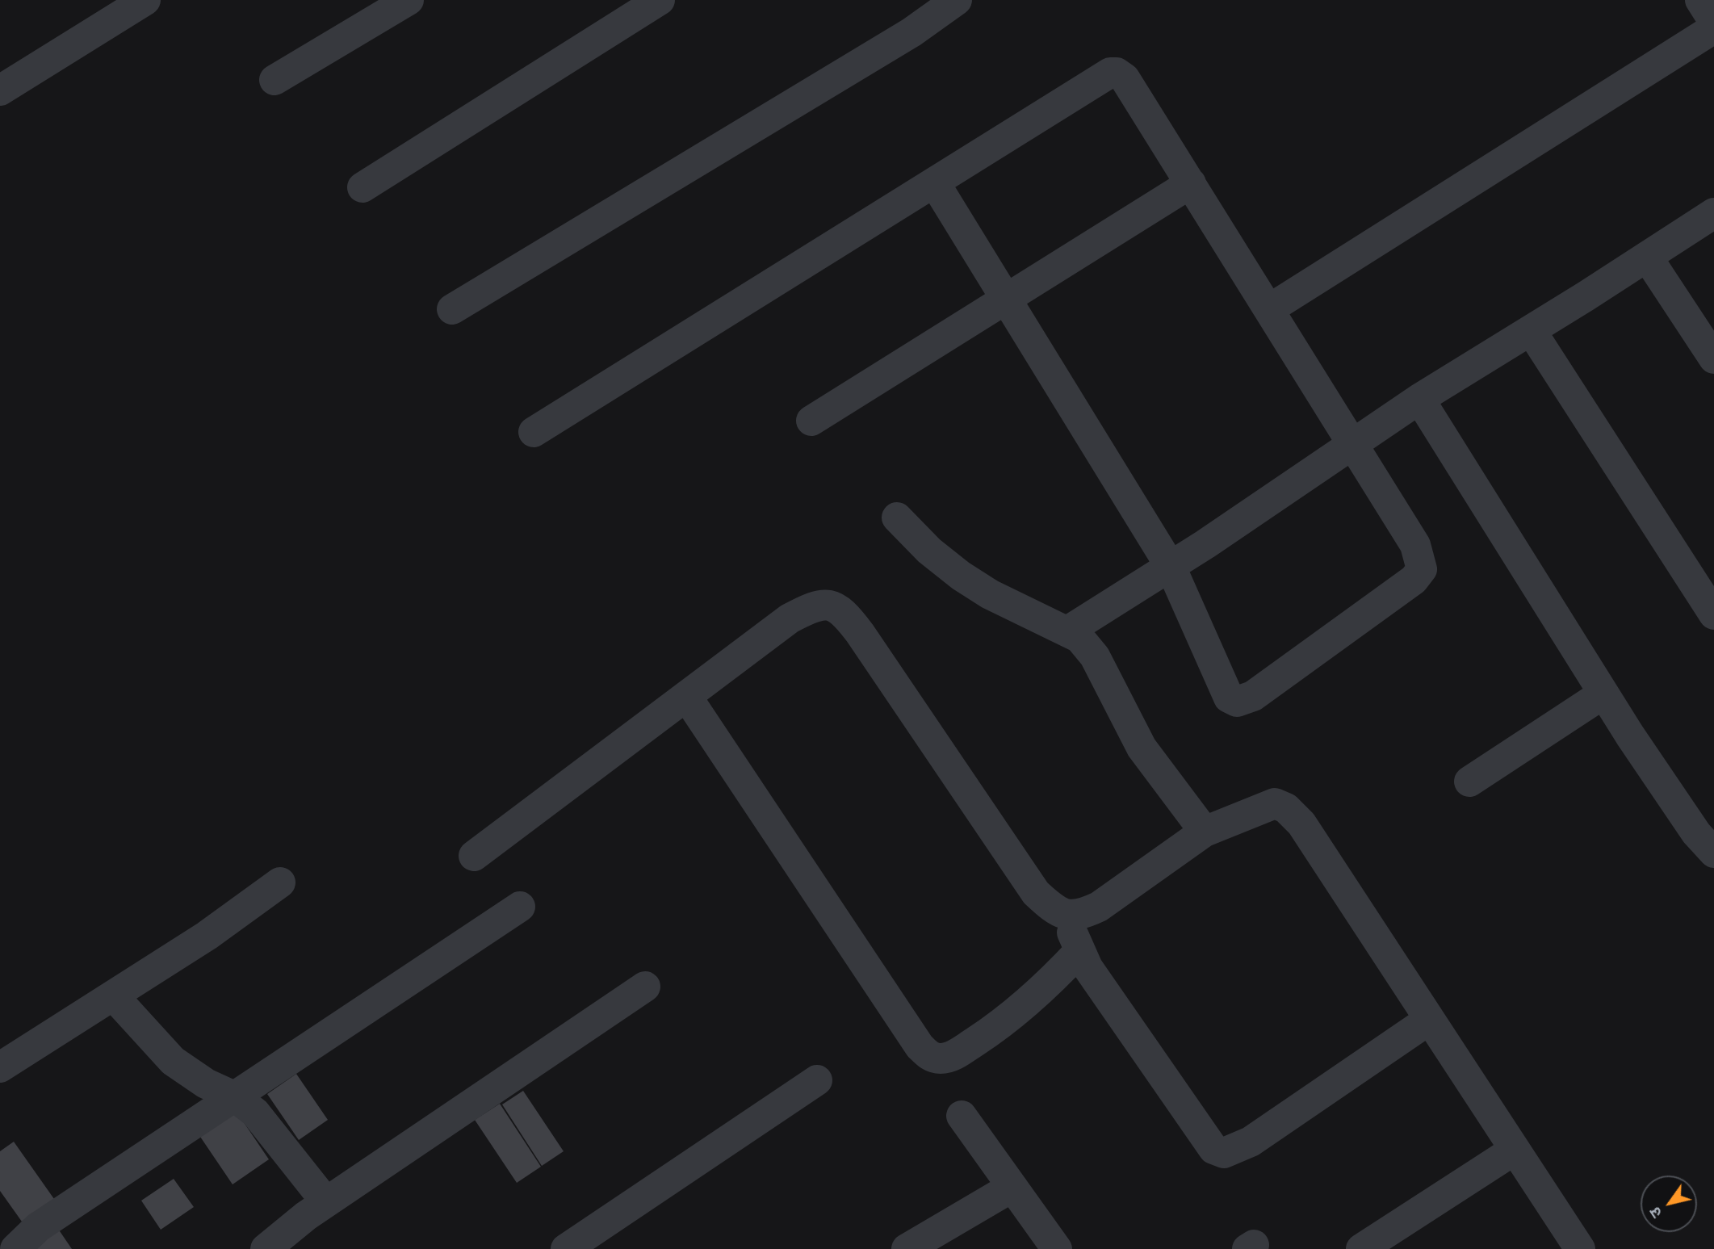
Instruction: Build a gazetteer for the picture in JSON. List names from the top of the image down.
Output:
{
  "north": "bottom left"
}
